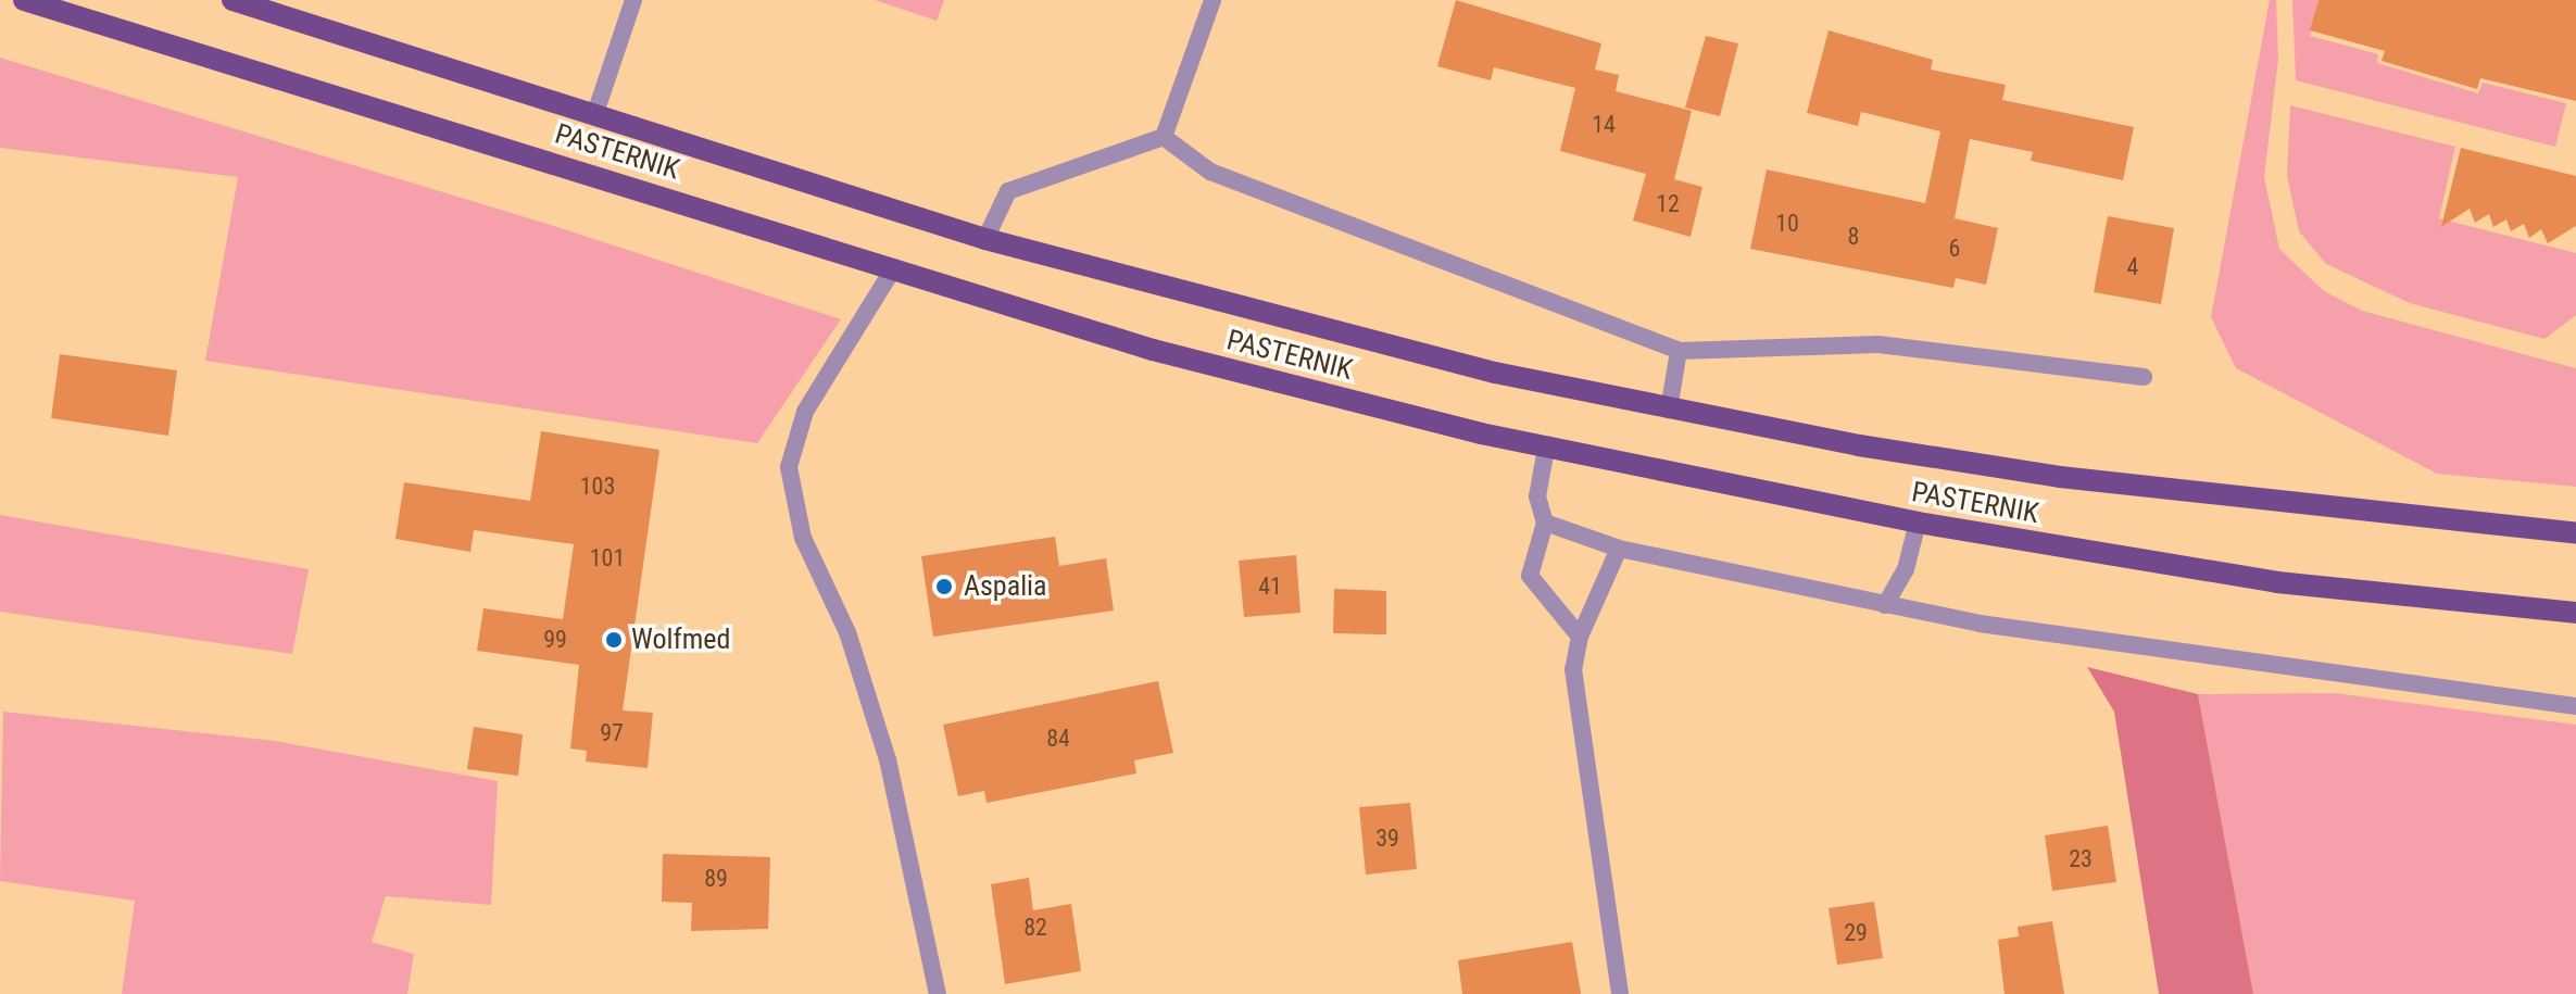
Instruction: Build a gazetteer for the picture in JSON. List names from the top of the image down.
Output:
{
  "streets": {
    "main road": ["PASTERNIK"]
  },
  "places": ["Aspalia", "Wolfmed"],
  "house_numbers": [
    "14",
    "12",
    "10",
    "8",
    "6",
    "4",
    "103",
    "101",
    "41",
    "99",
    "97",
    "84",
    "39",
    "23",
    "89",
    "82",
    "29"
  ]
}
